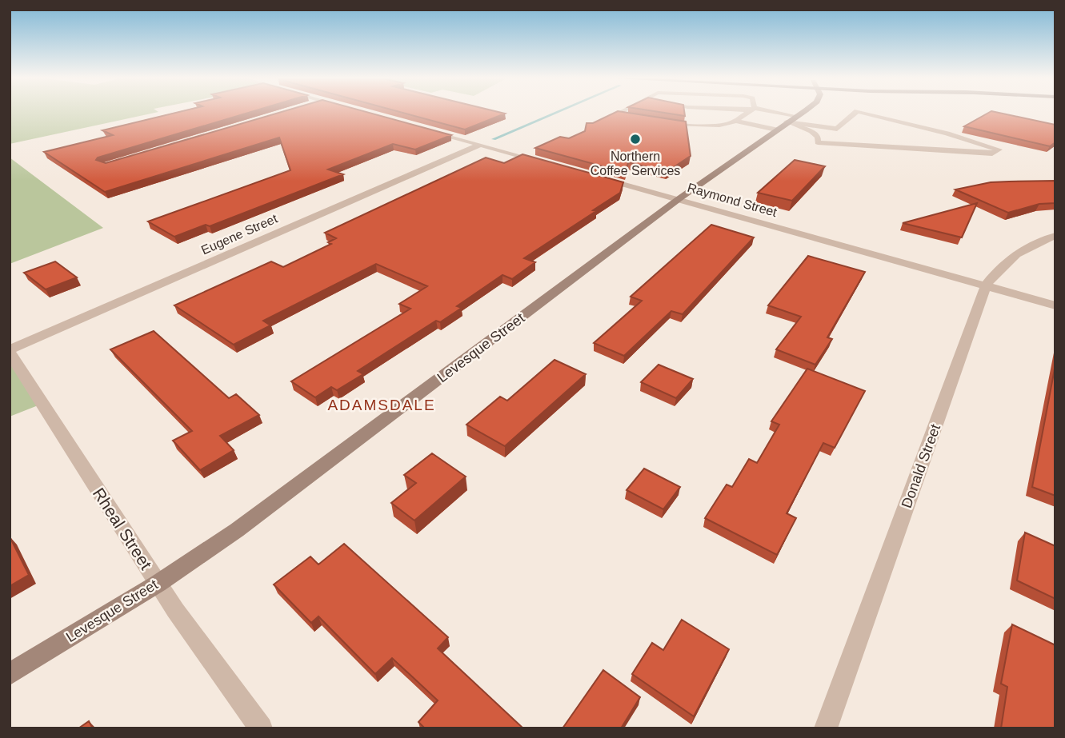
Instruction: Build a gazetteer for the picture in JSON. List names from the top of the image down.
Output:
{
  "streets": {
    "street": [
      "Raymond Street",
      "Eugene Street",
      "Levesque Street",
      "Donald Street",
      "Rheal Street"
    ]
  },
  "crossings": [
    ["Raymond Street", "Levesque Street"],
    ["Raymond Street", "Donald Street"],
    ["Eugene Street", "Rheal Street"],
    ["Levesque Street", "Rheal Street"]
  ],
  "districts": ["ADAMSDALE"],
  "places": ["Northern Coffee Services"]
}
